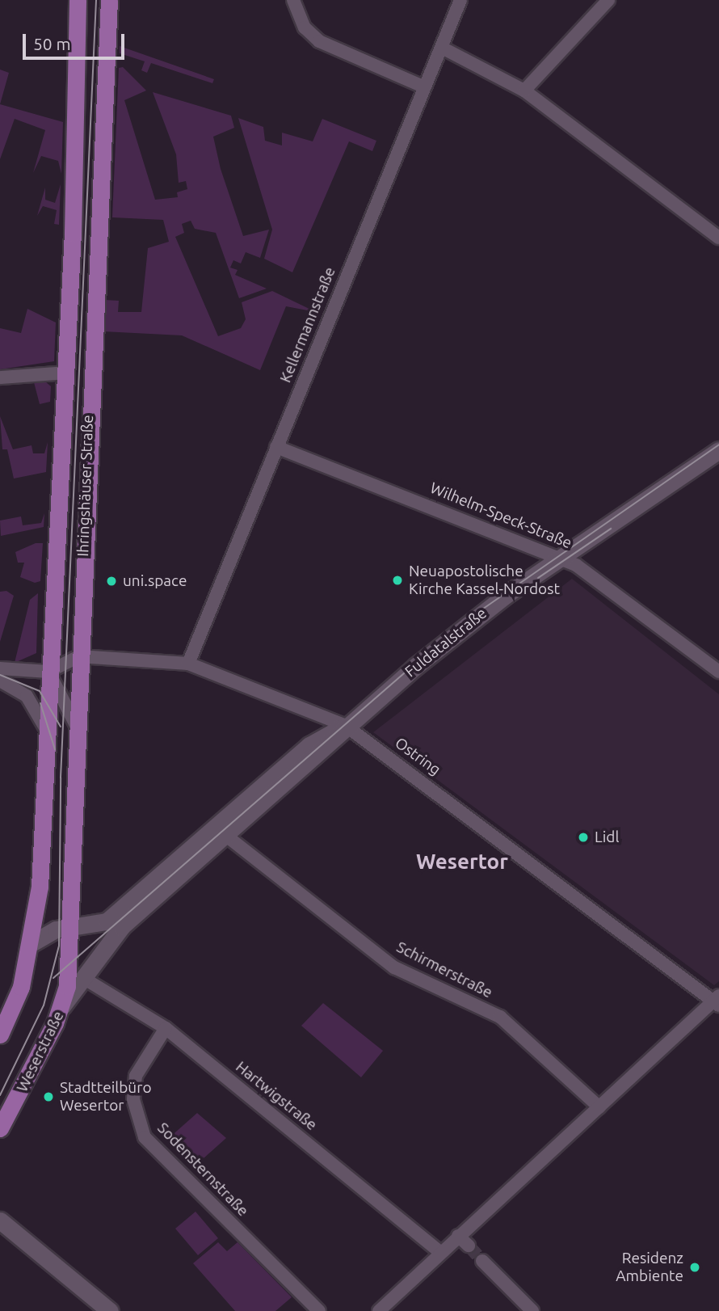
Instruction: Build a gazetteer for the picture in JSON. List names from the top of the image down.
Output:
{
  "streets": {
    "main road": ["Ihringshäuser Straße", "Fuldatalstraße", "Weserstraße"],
    "street": [
      "Kellermannstraße",
      "Wilhelm-Speck-Straße",
      "Ostring",
      "Schirmerstraße",
      "Hartwigstraße",
      "Sodensternstraße"
    ]
  },
  "crossings": [
    ["Kellermannstraße", "Wilhelm-Speck-Straße"],
    ["Kellermannstraße", "Ostring"],
    ["Ihringshäuser Straße", "Fuldatalstraße"],
    ["Ihringshäuser Straße", "Ostring"],
    ["Ihringshäuser Straße", "Weserstraße"],
    ["Ihringshäuser Straße", "Hartwigstraße"],
    ["Wilhelm-Speck-Straße", "Fuldatalstraße"],
    ["Fuldatalstraße", "Ostring"],
    ["Fuldatalstraße", "Schirmerstraße"],
    ["Fuldatalstraße", "Weserstraße"],
    ["Fuldatalstraße", "Hartwigstraße"],
    ["Weserstraße", "Hartwigstraße"],
    ["Hartwigstraße", "Sodensternstraße"]
  ],
  "districts": ["Wesertor"],
  "places": [
    "Neuapostolische Kirche Kassel-Nordost",
    "uni.space",
    "Lidl",
    "Stadtteilbüro Wesertor",
    "Residenz Ambiente"
  ],
  "scale_bar": "50 m"
}
